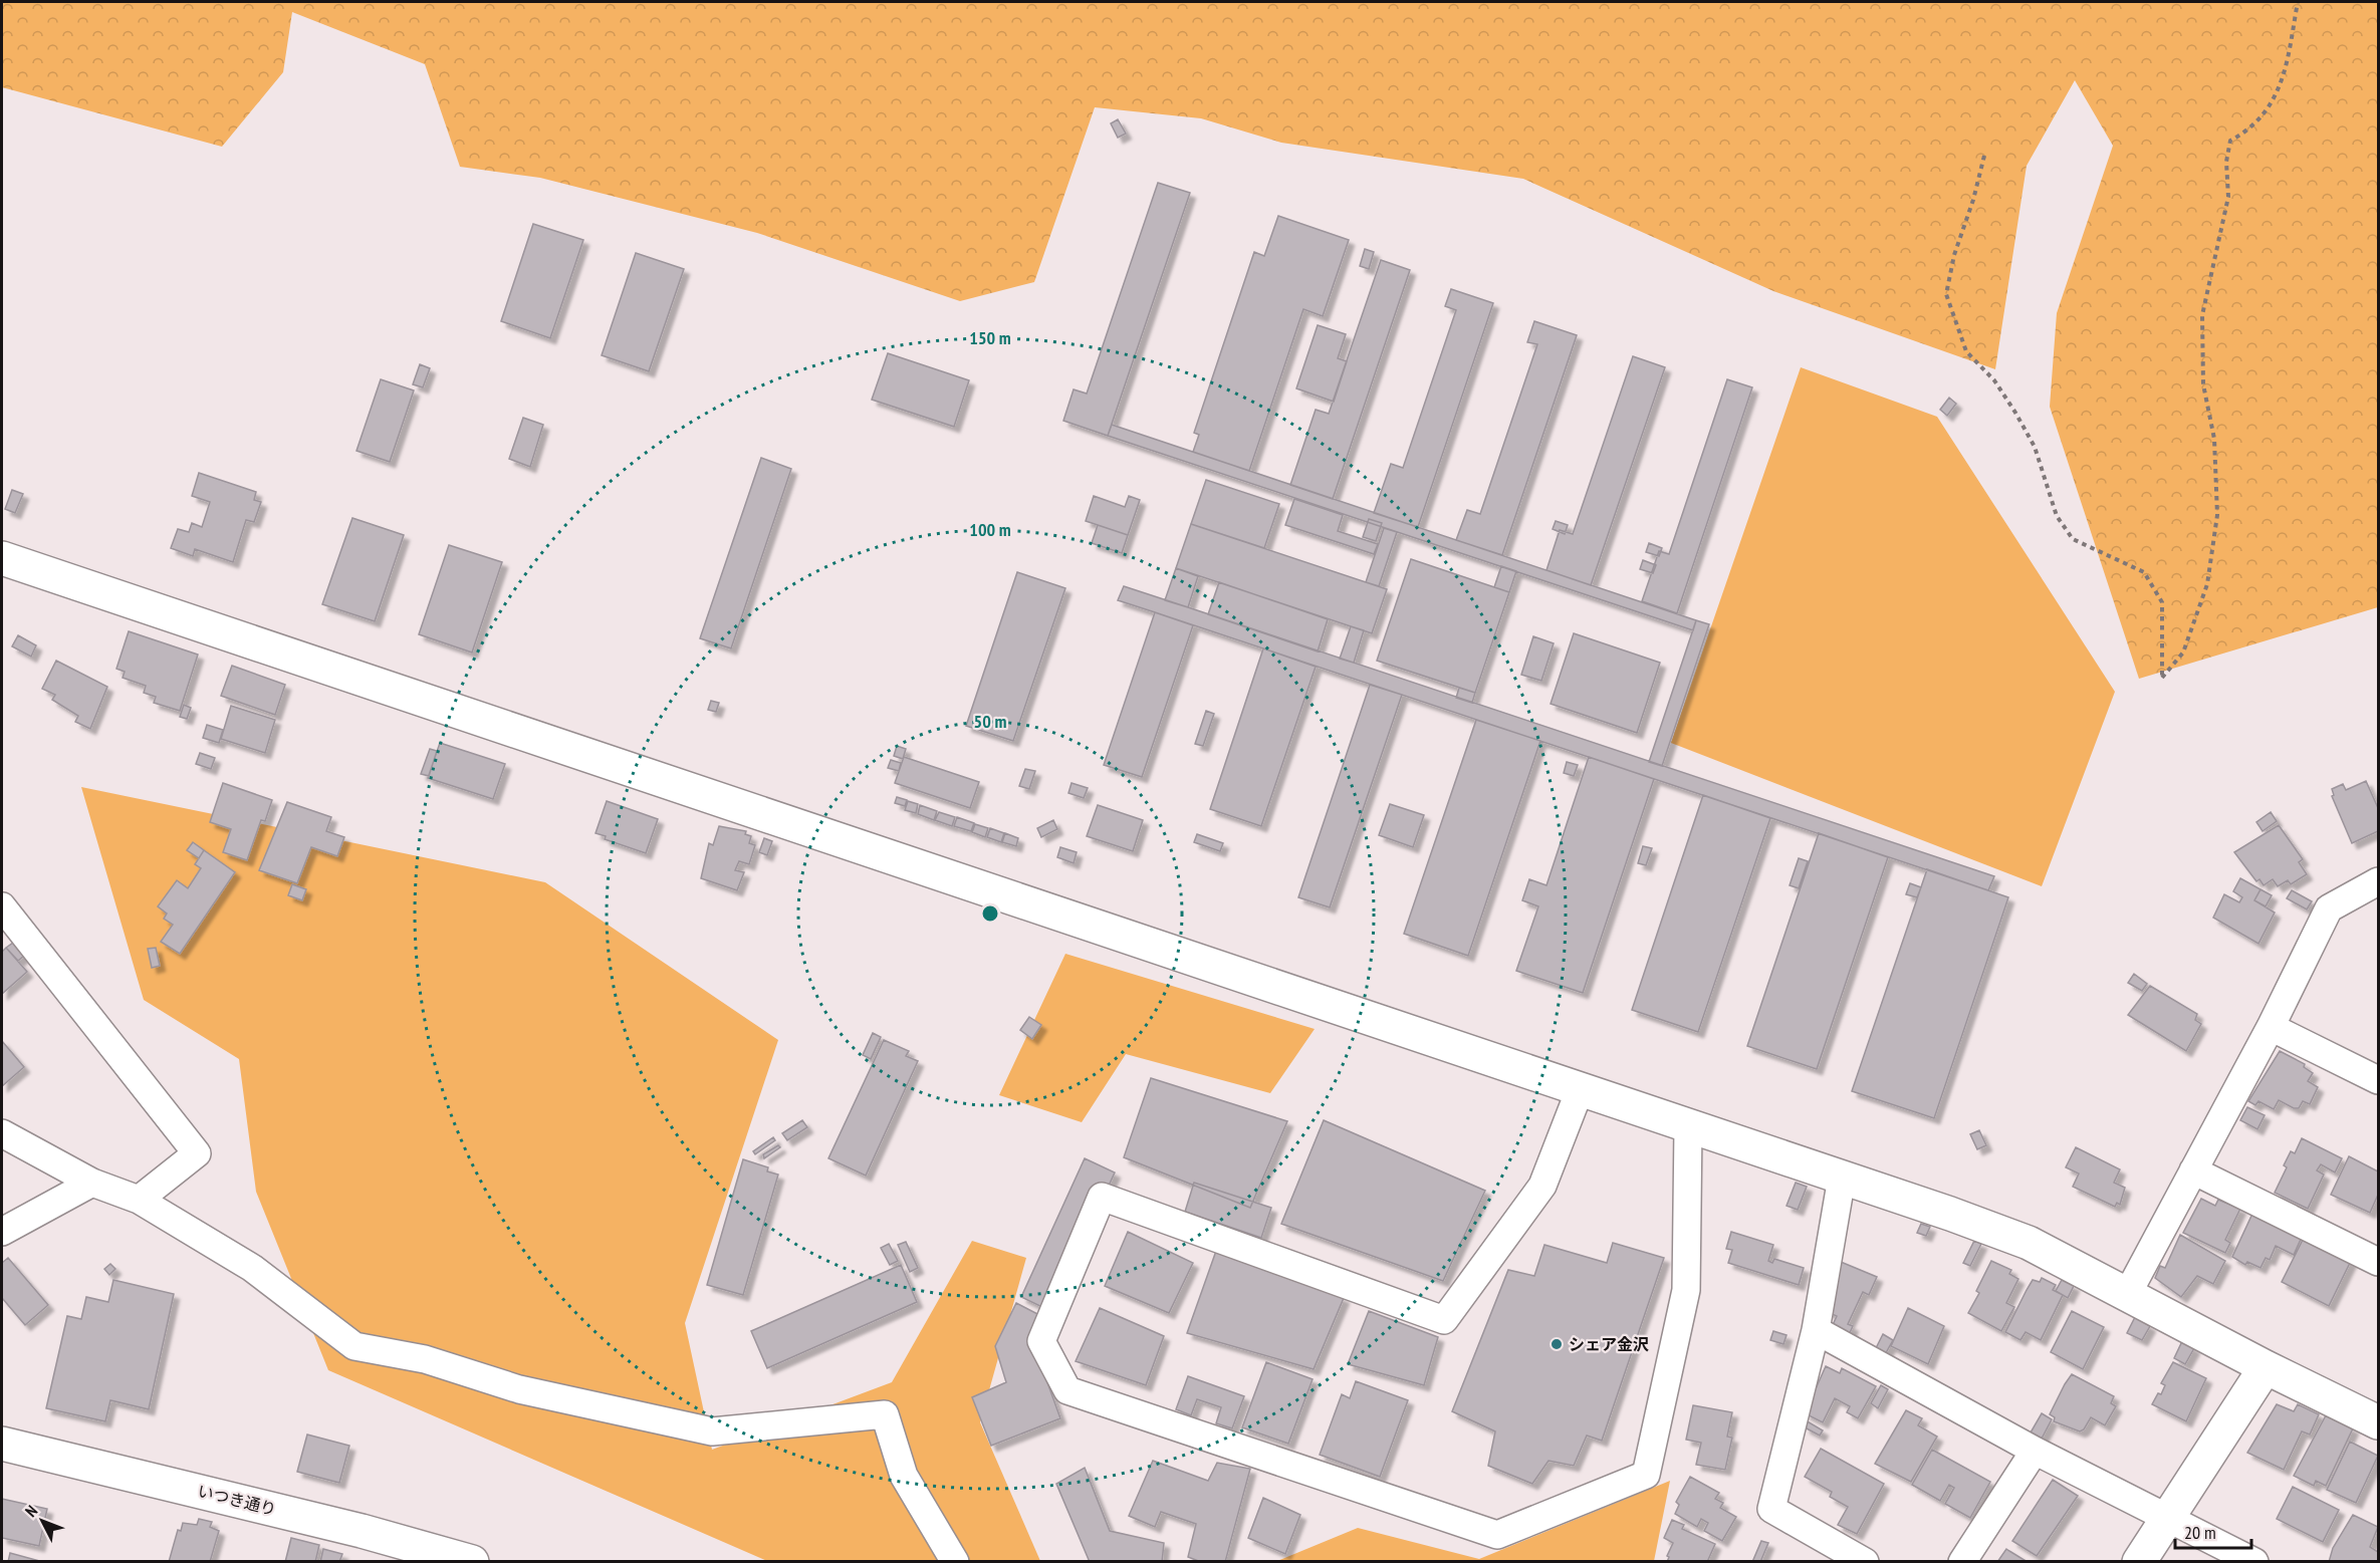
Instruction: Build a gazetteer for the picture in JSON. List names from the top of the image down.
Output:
{
  "streets": {
    "street": ["いつき通り"]
  },
  "places": ["シェア金沢"],
  "scale_bar": "20 m",
  "north": "top left",
  "rings": ["150 m", "100 m", "50 m"]
}
